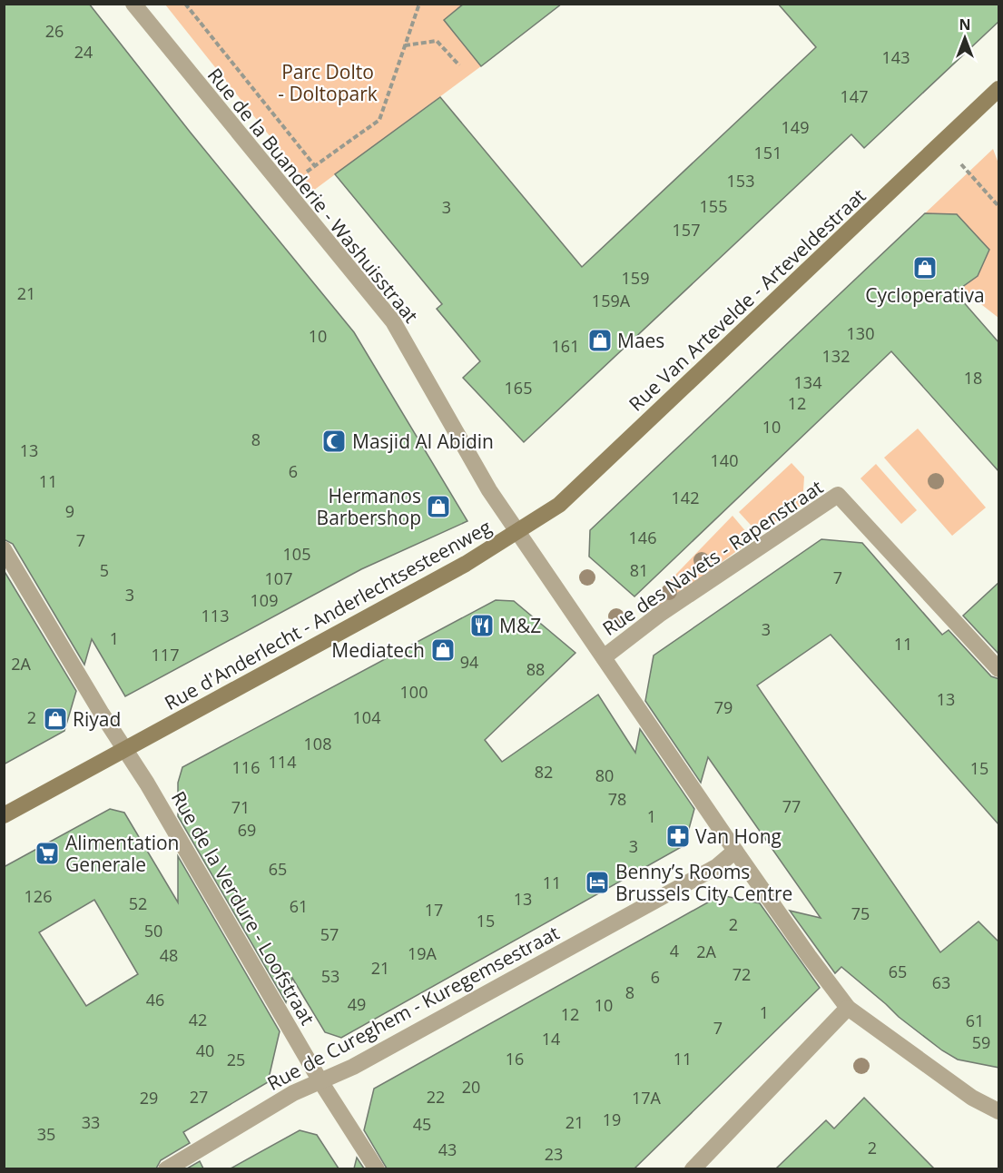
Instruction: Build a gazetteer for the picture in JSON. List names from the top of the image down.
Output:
{
  "streets": {
    "street": [
      "Rue de la Buanderie - Washuisstraat",
      "Rue Van Artevelde - Arteveldestraat",
      "Rue des Navets - Rapenstraat",
      "Rue d'Anderlecht - Anderlechtsesteenweg",
      "Rue de la Verdure - Loofstraat",
      "Rue de Cureghem - Kuregemsestraat"
    ]
  },
  "crossings": [
    ["Rue de la Buanderie - Washuisstraat", "Rue Van Artevelde - Arteveldestraat"],
    ["Rue de la Buanderie - Washuisstraat", "Rue d'Anderlecht - Anderlechtsesteenweg"],
    ["Rue Van Artevelde - Arteveldestraat", "Rue d'Anderlecht - Anderlechtsesteenweg"],
    ["Rue des Navets - Rapenstraat", "Rue d'Anderlecht - Anderlechtsesteenweg"],
    ["Rue d'Anderlecht - Anderlechtsesteenweg", "Rue de la Verdure - Loofstraat"],
    ["Rue d'Anderlecht - Anderlechtsesteenweg", "Rue de Cureghem - Kuregemsestraat"],
    ["Rue de la Verdure - Loofstraat", "Rue de Cureghem - Kuregemsestraat"]
  ],
  "parks": ["Parc Dolto - Doltopark"],
  "places": {
    "shop": [
      "Cycloperativa",
      "Maes",
      "Hermanos Barbershop",
      "Mediatech",
      "Riyad"
    ],
    "mosque": ["Masjid Al Abidin"],
    "restaurant": ["M&Z"],
    "pharmacy": ["Van Hong"],
    "supermarket": ["Alimentation Generale"],
    "hotel": ["Benny’s Rooms Brussels City Centre"]
  },
  "house_numbers": [
    "26",
    "24",
    "143",
    "147",
    "149",
    "151",
    "153",
    "155",
    "3",
    "157",
    "159",
    "21",
    "159A",
    "130",
    "10",
    "161",
    "132",
    "18",
    "134",
    "165",
    "12",
    "10",
    "8",
    "13",
    "140",
    "6",
    "11",
    "142",
    "9",
    "146",
    "7",
    "105",
    "5",
    "81",
    "7",
    "107",
    "3",
    "109",
    "113",
    "3",
    "1",
    "11",
    "117",
    "94",
    "2A",
    "88",
    "100",
    "13",
    "79",
    "2",
    "104",
    "108",
    "114",
    "116",
    "15",
    "82",
    "80",
    "78",
    "77",
    "71",
    "1",
    "69",
    "3",
    "65",
    "11",
    "126",
    "13",
    "52",
    "61",
    "17",
    "75",
    "15",
    "2",
    "50",
    "57",
    "4",
    "2A",
    "19A",
    "48",
    "21",
    "65",
    "72",
    "53",
    "6",
    "63",
    "8",
    "46",
    "49",
    "10",
    "1",
    "12",
    "42",
    "61",
    "7",
    "14",
    "59",
    "40",
    "16",
    "11",
    "25",
    "20",
    "27",
    "22",
    "29",
    "17A",
    "19",
    "33",
    "21",
    "45",
    "35",
    "2",
    "43",
    "23"
  ],
  "north": "top"
}
